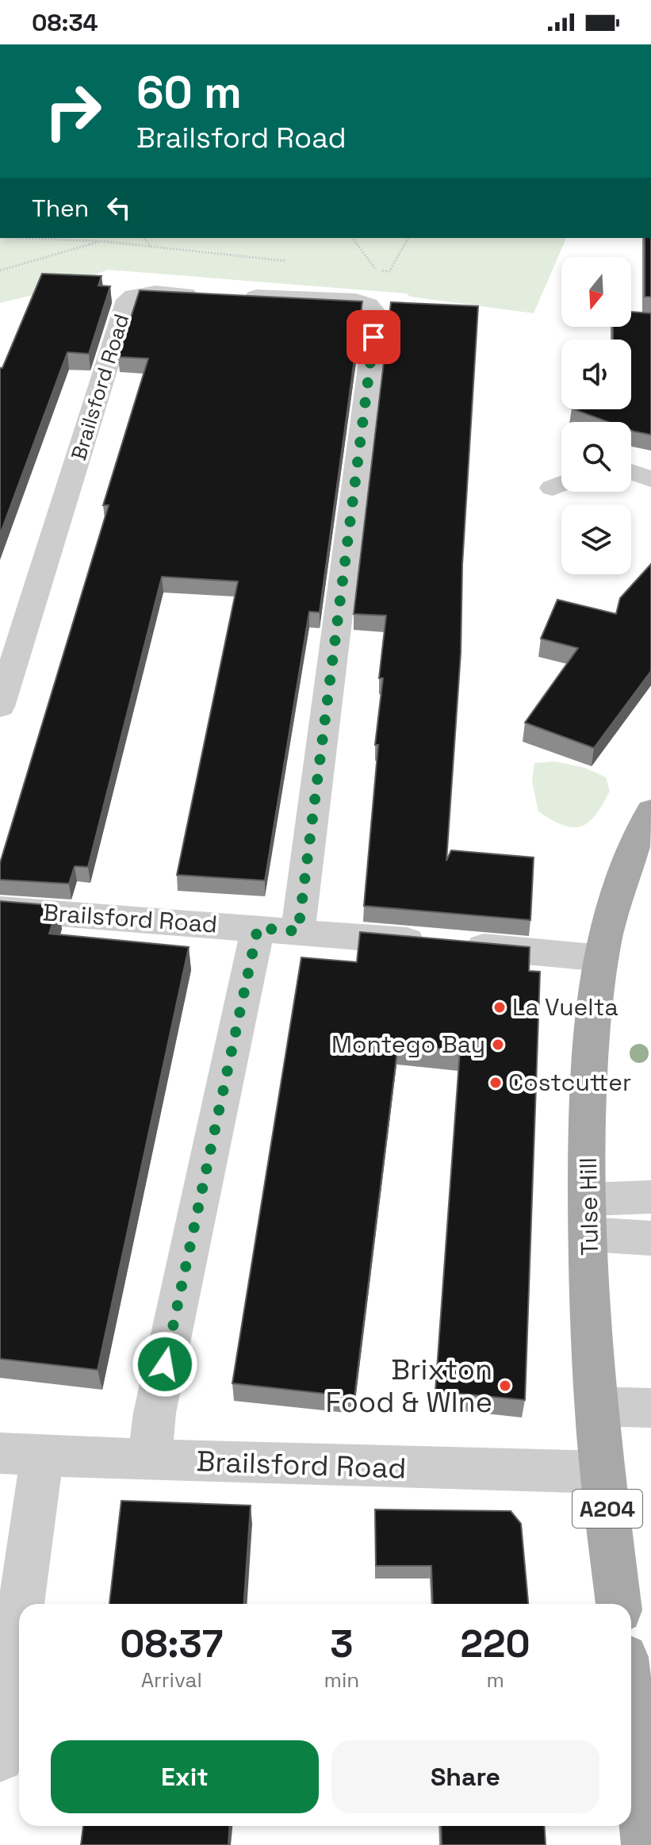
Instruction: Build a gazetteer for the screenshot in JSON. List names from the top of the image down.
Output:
{
  "streets": {
    "main road": ["Tulse Hill", "A204"],
    "street": ["Brailsford Road"]
  },
  "crossings": [
    ["Brailsford Road", "Tulse Hill"]
  ],
  "places": [
    "La Vuelta",
    "Montego Bay",
    "Costcutter",
    "Brixton Food & WIne"
  ],
  "north": "bottom",
  "page": {
    "status": "08:34",
    "turn": ["60 m", "Brailsford Road"],
    "then": "Then",
    "eta": [
      "08:37",
      "Arrival",
      "3",
      "min",
      "220",
      "m"
    ],
    "buttons": ["Exit", "Share"]
  }
}
